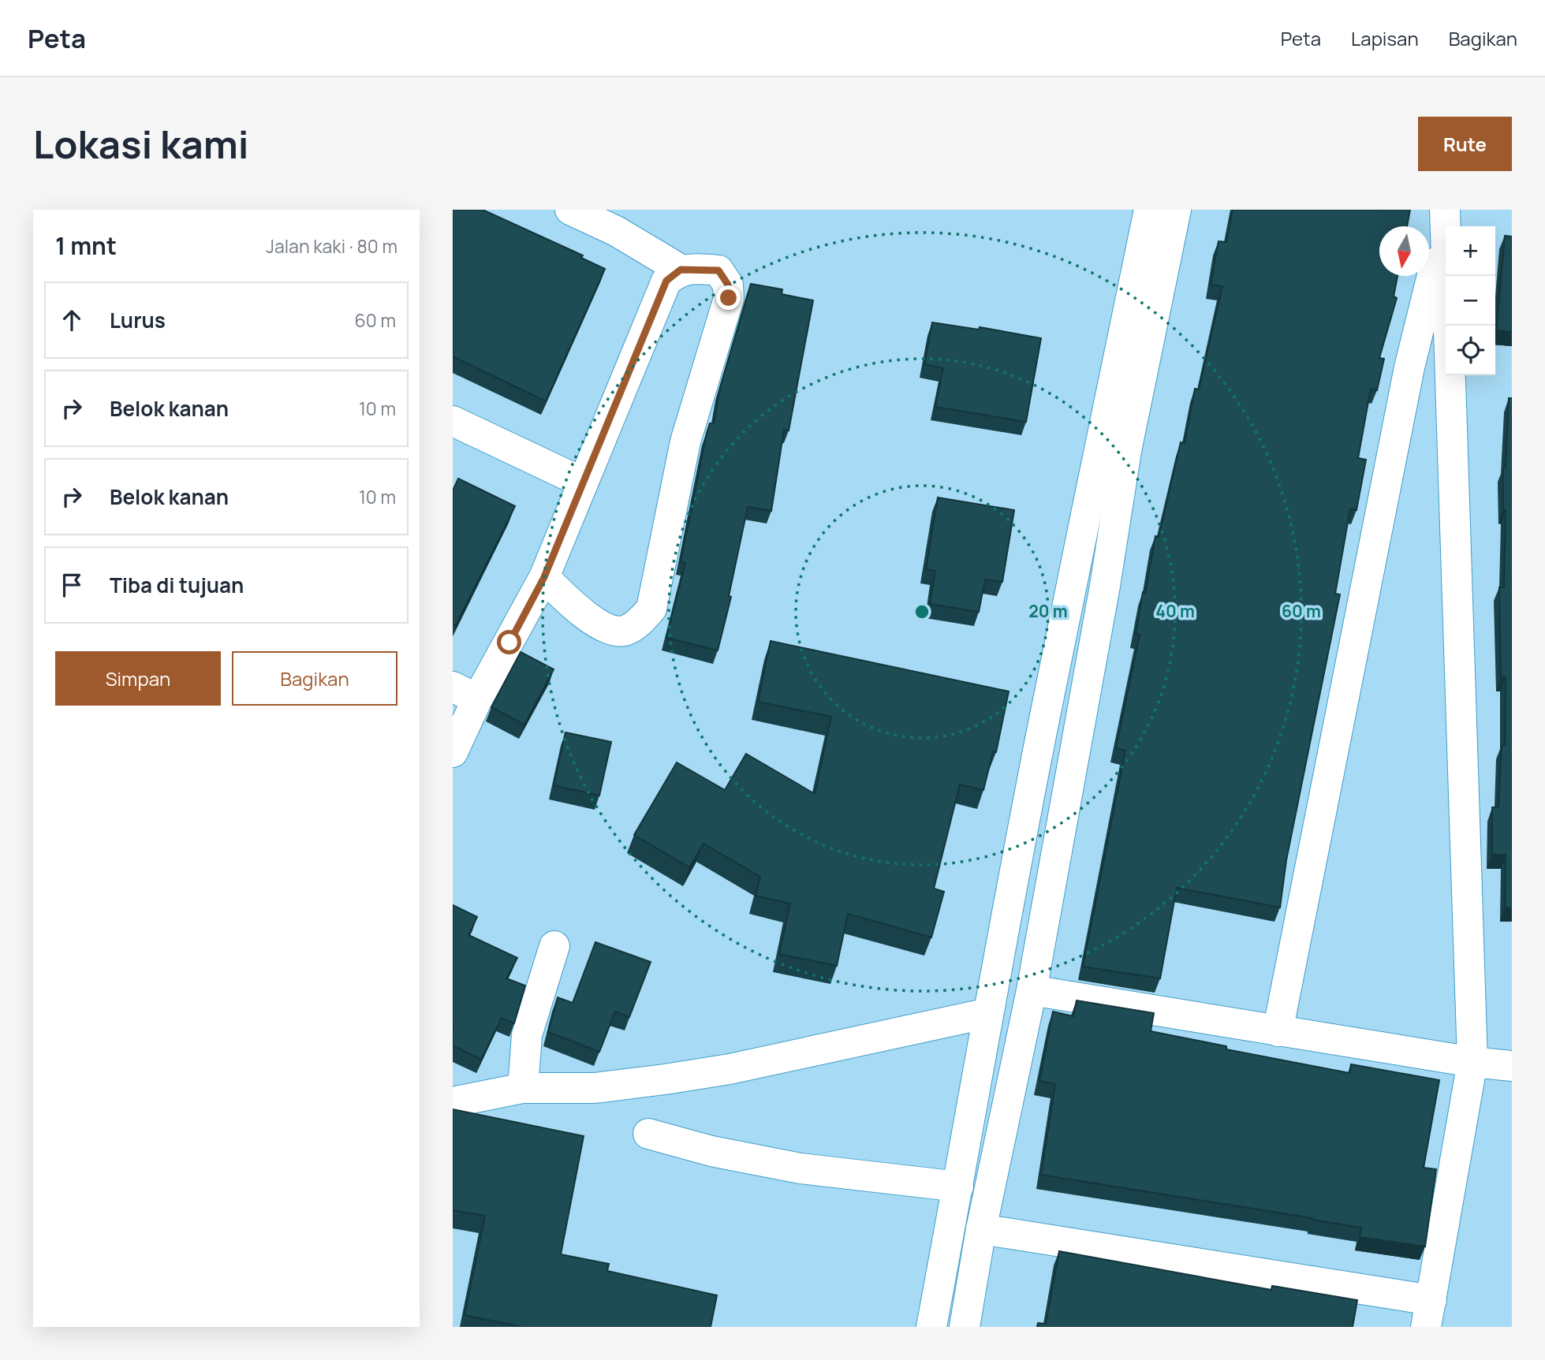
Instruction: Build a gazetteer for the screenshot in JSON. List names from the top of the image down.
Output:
{
  "north": "bottom",
  "page": {
    "header": "Peta",
    "nav": ["Peta", "Lapisan", "Bagikan"],
    "buttons": [
      "Rute",
      ["Simpan", "Bagikan"]
    ],
    "title": "Lokasi kami",
    "heading": ["1 mnt", "Jalan kaki · 80 m"],
    "map_buttons": ["+", "−"],
    "list": [
      ["Lurus", "60 m"],
      ["Belok kanan", "10 m"],
      ["Belok kanan", "10 m"],
      "Tiba di tujuan"
    ]
  },
  "rings": ["20 m", "40 m", "60 m"]
}
